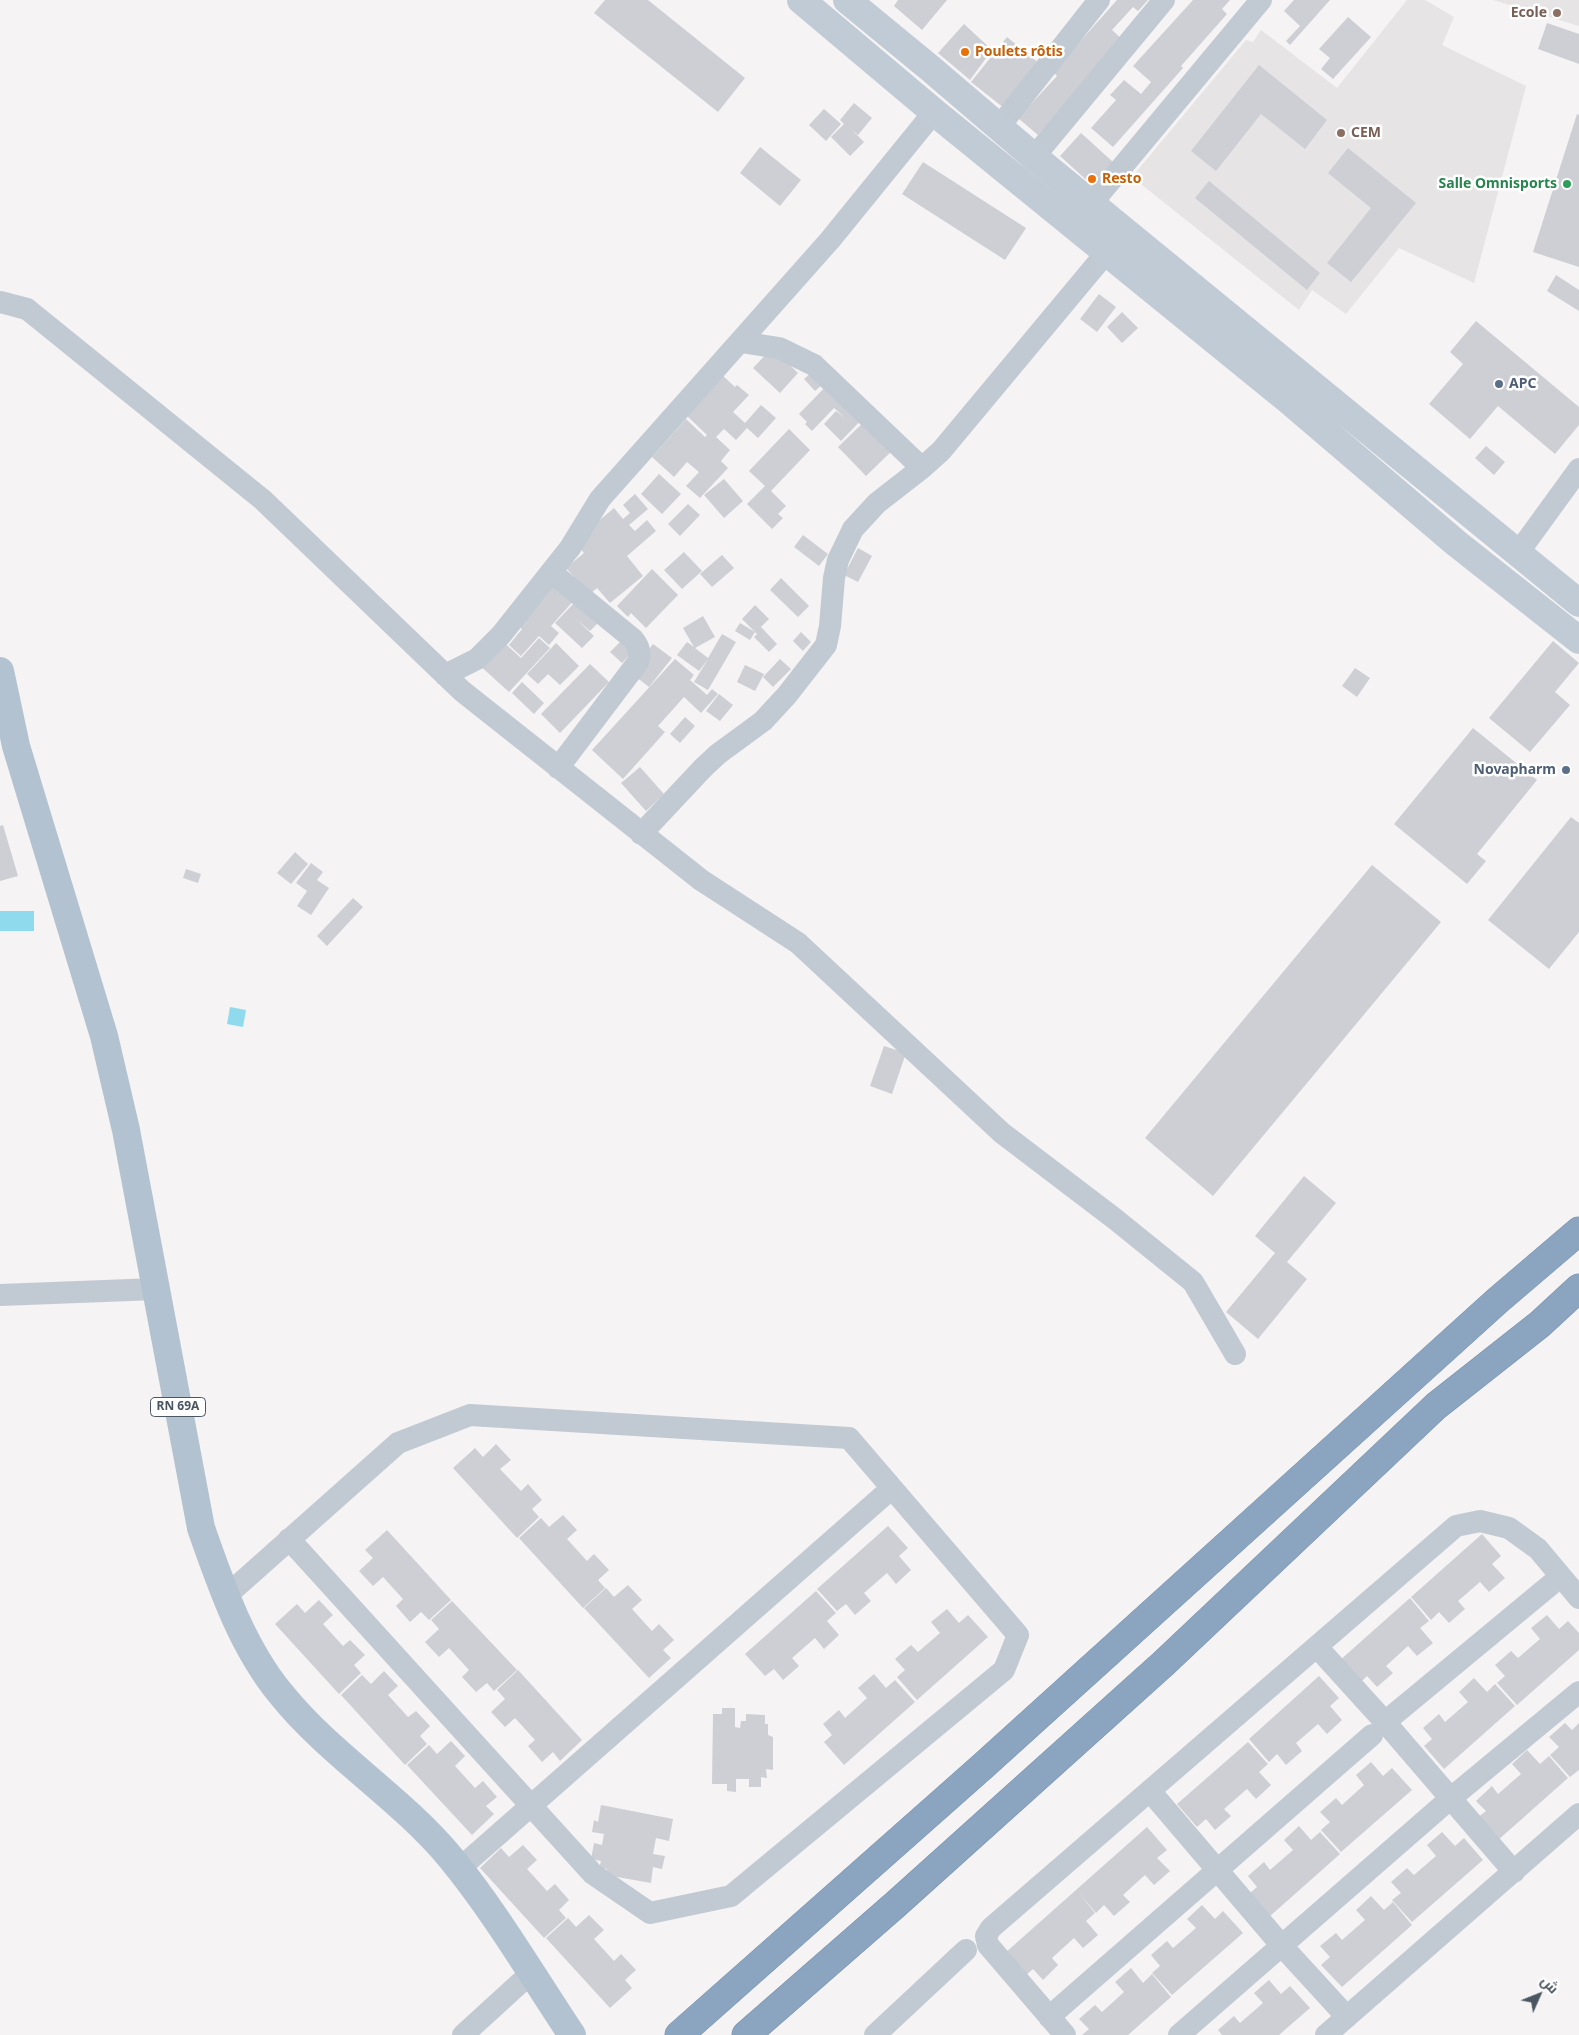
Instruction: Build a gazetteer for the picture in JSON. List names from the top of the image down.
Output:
{
  "streets": {
    "main road": ["RN 69A"]
  },
  "places": [
    "Ecole",
    "Poulets rôtis",
    "CEM",
    "Resto",
    "Salle Omnisports",
    "APC",
    "Novapharm"
  ],
  "north": "top right"
}
